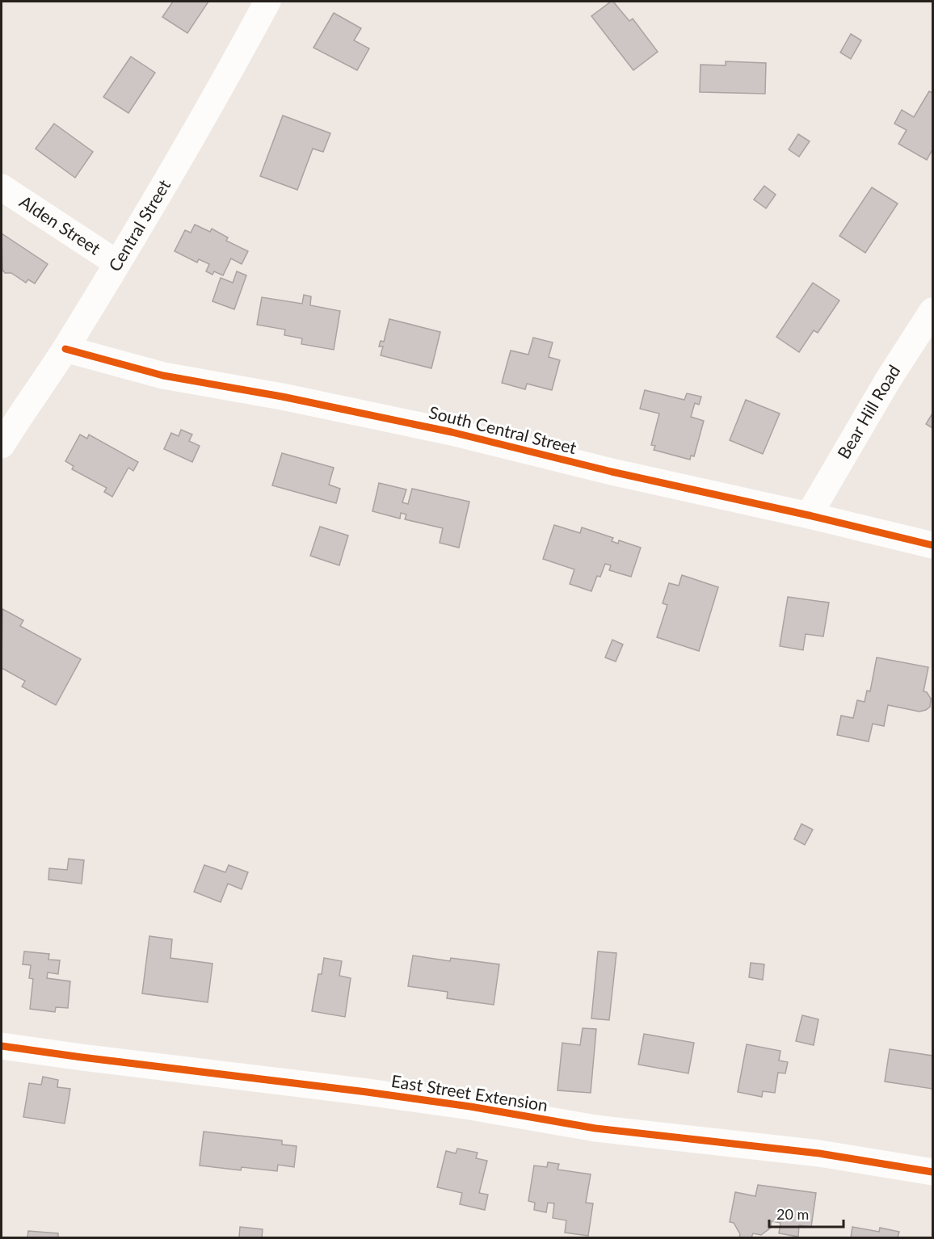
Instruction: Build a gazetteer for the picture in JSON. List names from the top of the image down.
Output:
{
  "streets": {
    "street": [
      "Alden Street",
      "Central Street",
      "Bear Hill Road",
      "South Central Street",
      "East Street Extension"
    ]
  },
  "crossings": [
    ["Alden Street", "Central Street"],
    ["Central Street", "South Central Street"],
    ["Bear Hill Road", "South Central Street"]
  ],
  "scale_bar": "20 m"
}
